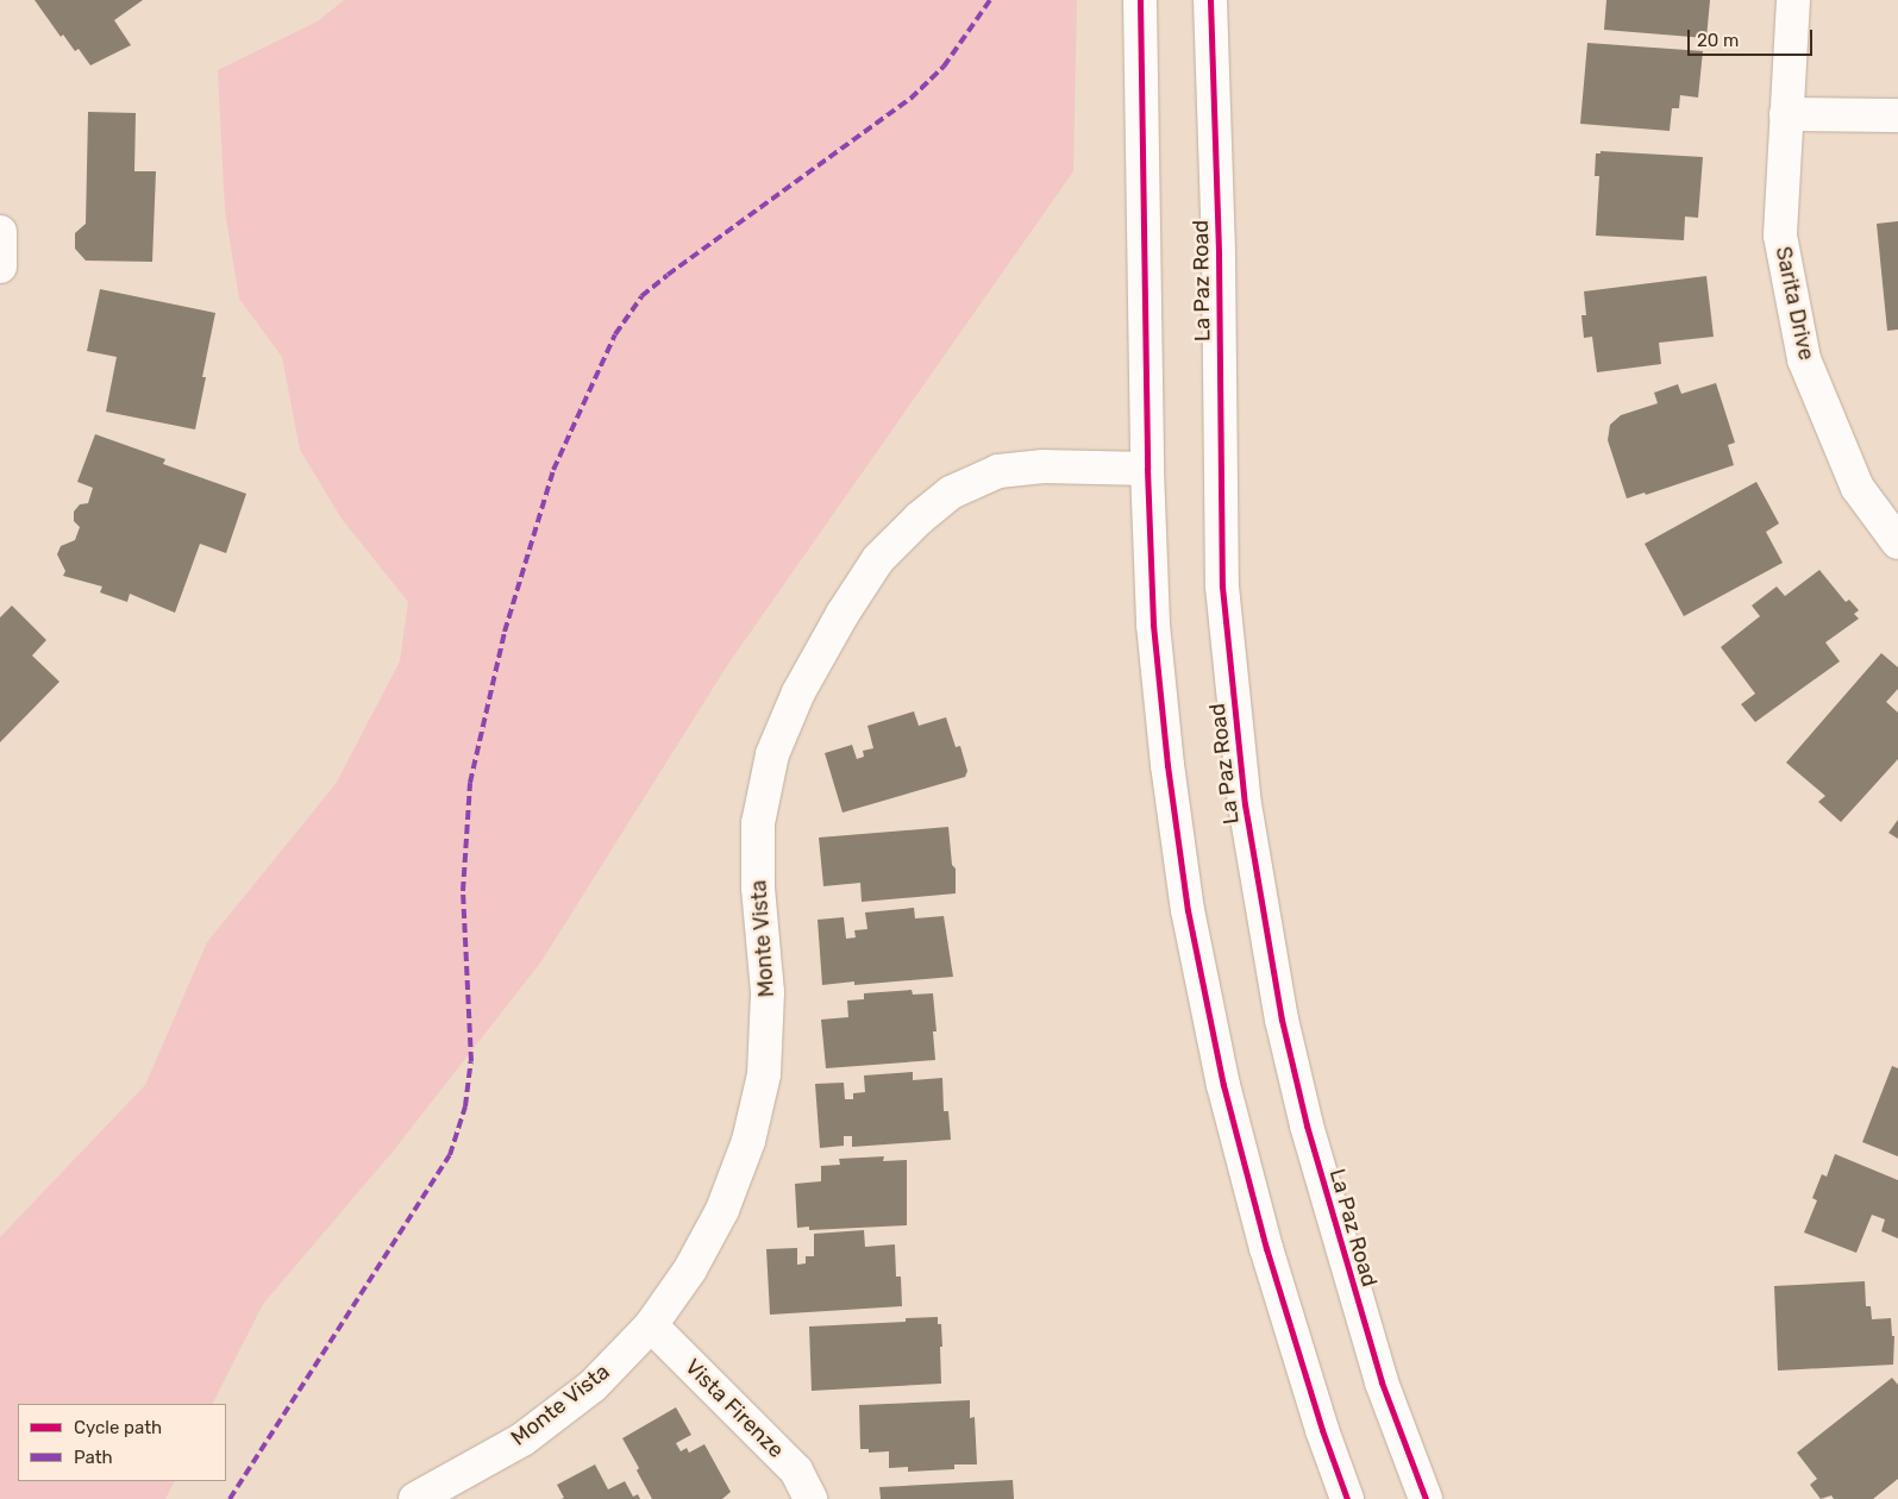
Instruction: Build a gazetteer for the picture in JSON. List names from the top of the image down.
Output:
{
  "streets": {
    "main road": [
      "La Paz Road",
      "Sarita Drive",
      "Monte Vista",
      "Vista Firenze"
    ]
  },
  "crossings": [
    ["Monte Vista", "Vista Firenze"]
  ],
  "legend": ["Cycle path", "Path"],
  "scale_bar": "20 m"
}
